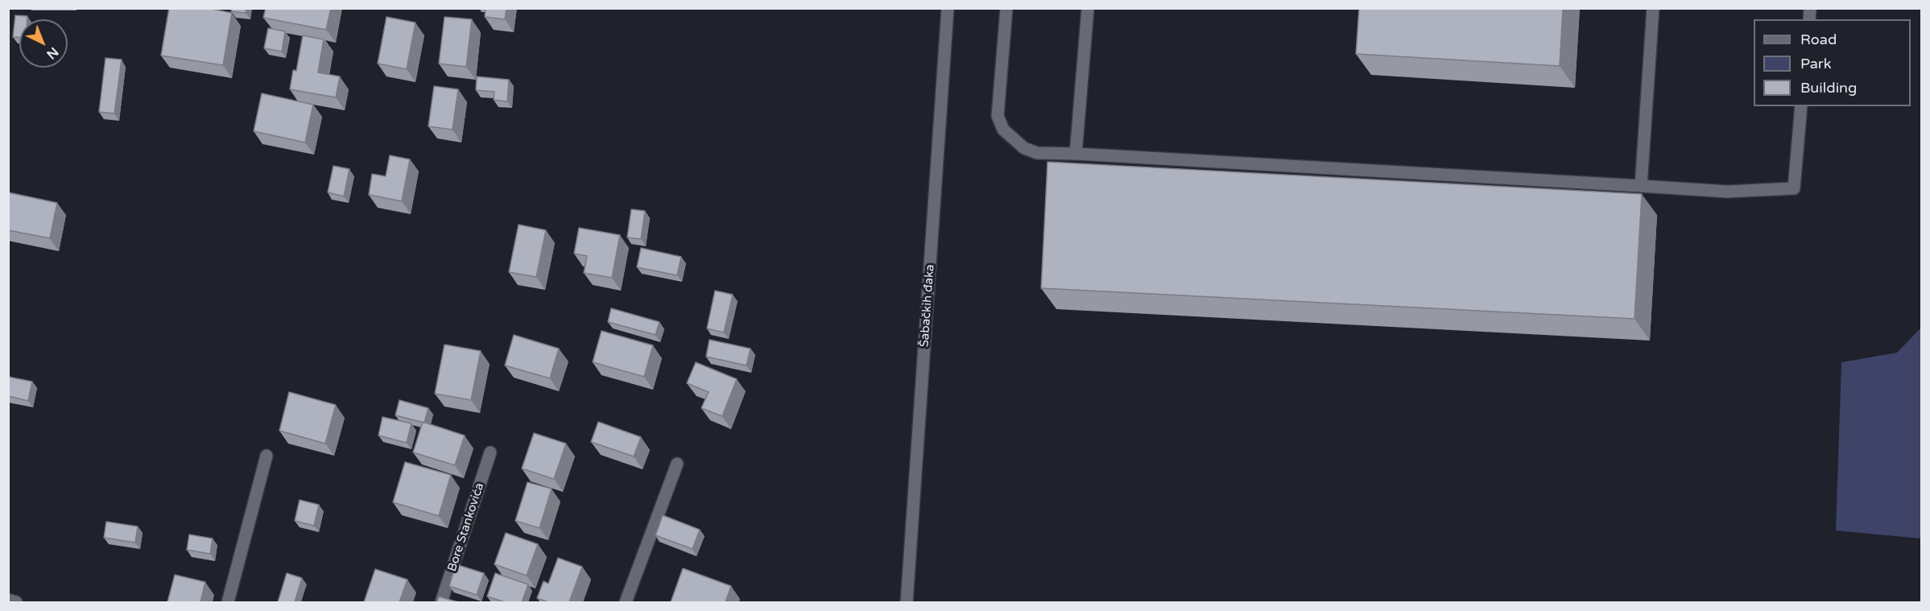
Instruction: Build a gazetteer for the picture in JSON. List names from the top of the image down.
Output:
{
  "streets": {
    "street": ["Šabačkih đaka", "Bore Stankovića"]
  },
  "legend": ["Road", "Park", "Building"],
  "north": "bottom right"
}
